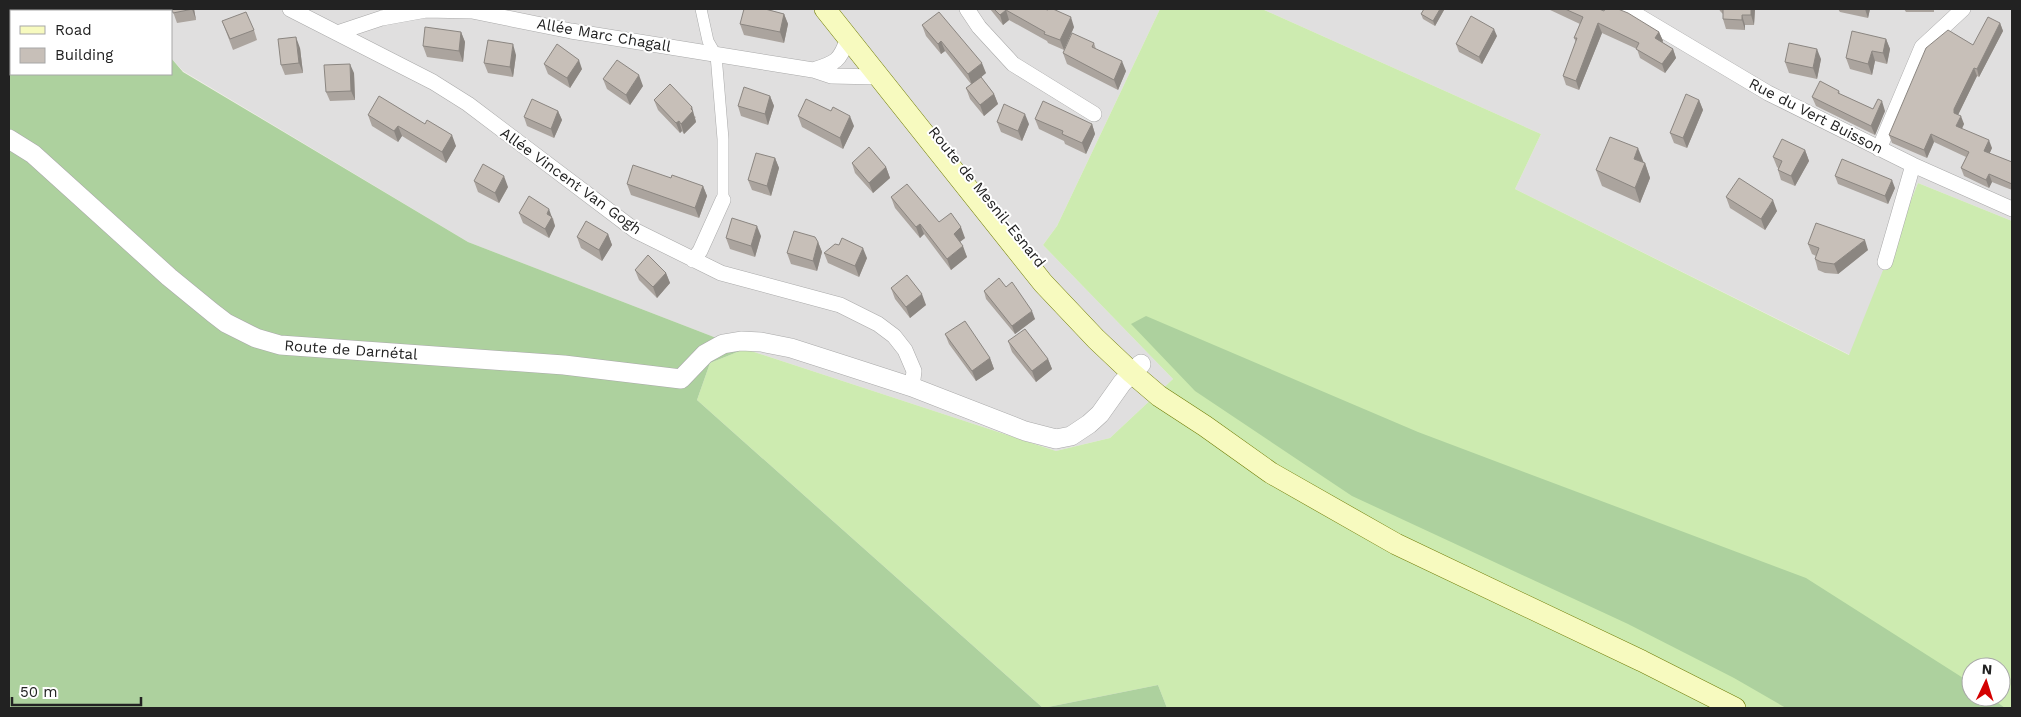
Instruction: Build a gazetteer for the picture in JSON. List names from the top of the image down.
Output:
{
  "streets": {
    "main road": ["Route de Mesnil-Esnard"],
    "street": [
      "Allée Marc Chagall",
      "Rue du Vert Buisson",
      "Allée Vincent Van Gogh",
      "Route de Darnétal"
    ]
  },
  "crossings": [
    ["Allée Marc Chagall", "Allée Vincent Van Gogh"],
    ["Allée Marc Chagall", "Route de Mesnil-Esnard"],
    ["Allée Vincent Van Gogh", "Route de Darnétal"]
  ],
  "legend": ["Road", "Building"],
  "scale_bar": "50 m",
  "north": "top"
}
